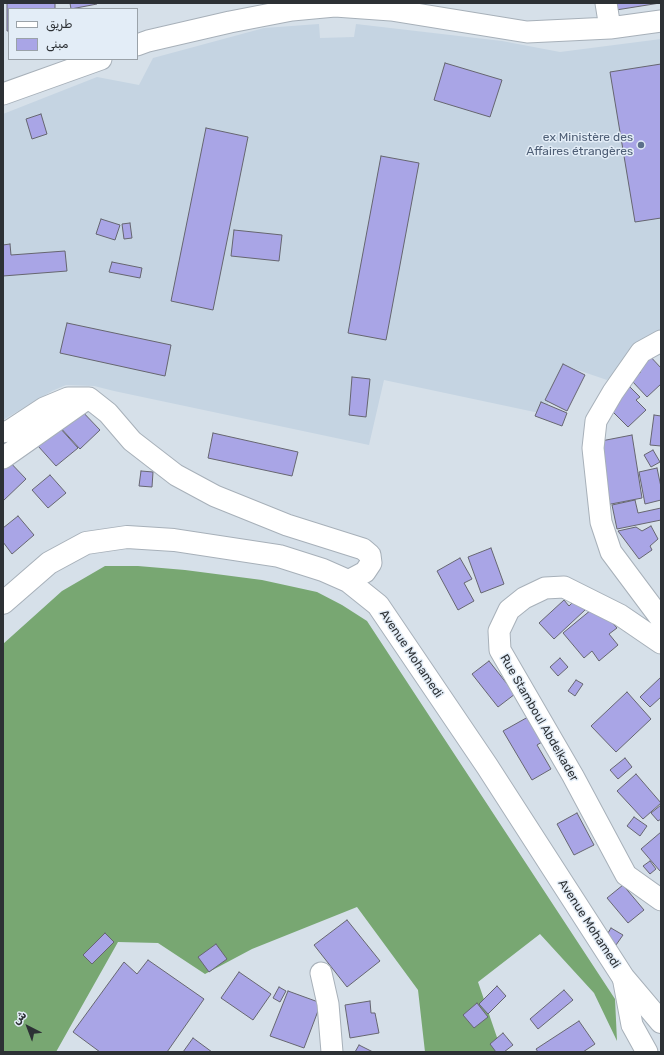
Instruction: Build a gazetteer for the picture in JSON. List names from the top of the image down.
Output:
{
  "streets": {
    "main road": ["Avenue Mohamedi"],
    "street": ["Rue Stamboul Abdelkader"]
  },
  "places": ["ex Ministère des Affaires étrangères"],
  "legend": ["طريق", "مبنى"],
  "north": "top left"
}
